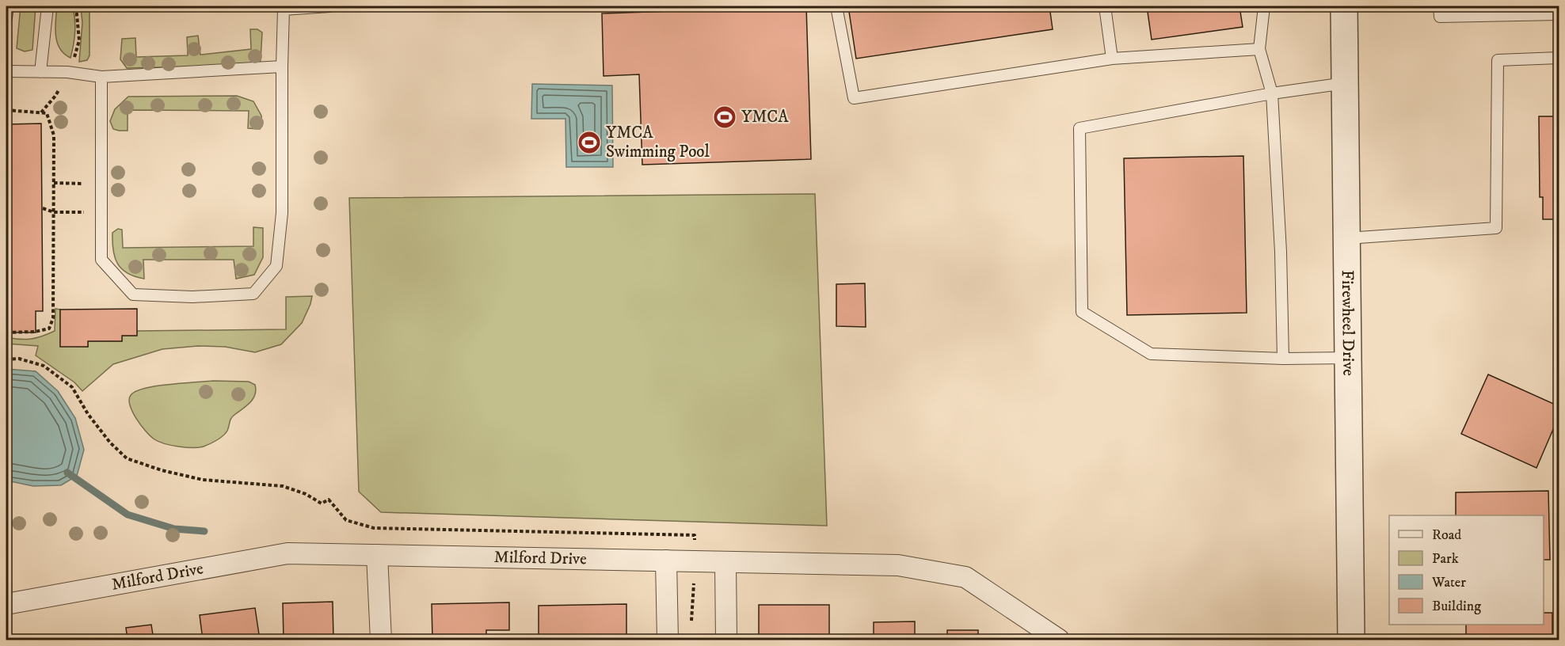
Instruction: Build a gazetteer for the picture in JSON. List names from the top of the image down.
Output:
{
  "streets": {
    "street": ["Firewheel Drive", "Milford Drive"]
  },
  "places": {
    "sports": ["YMCA", "YMCA Swimming Pool"]
  },
  "legend": [
    "Road",
    "Park",
    "Water",
    "Building"
  ]
}
